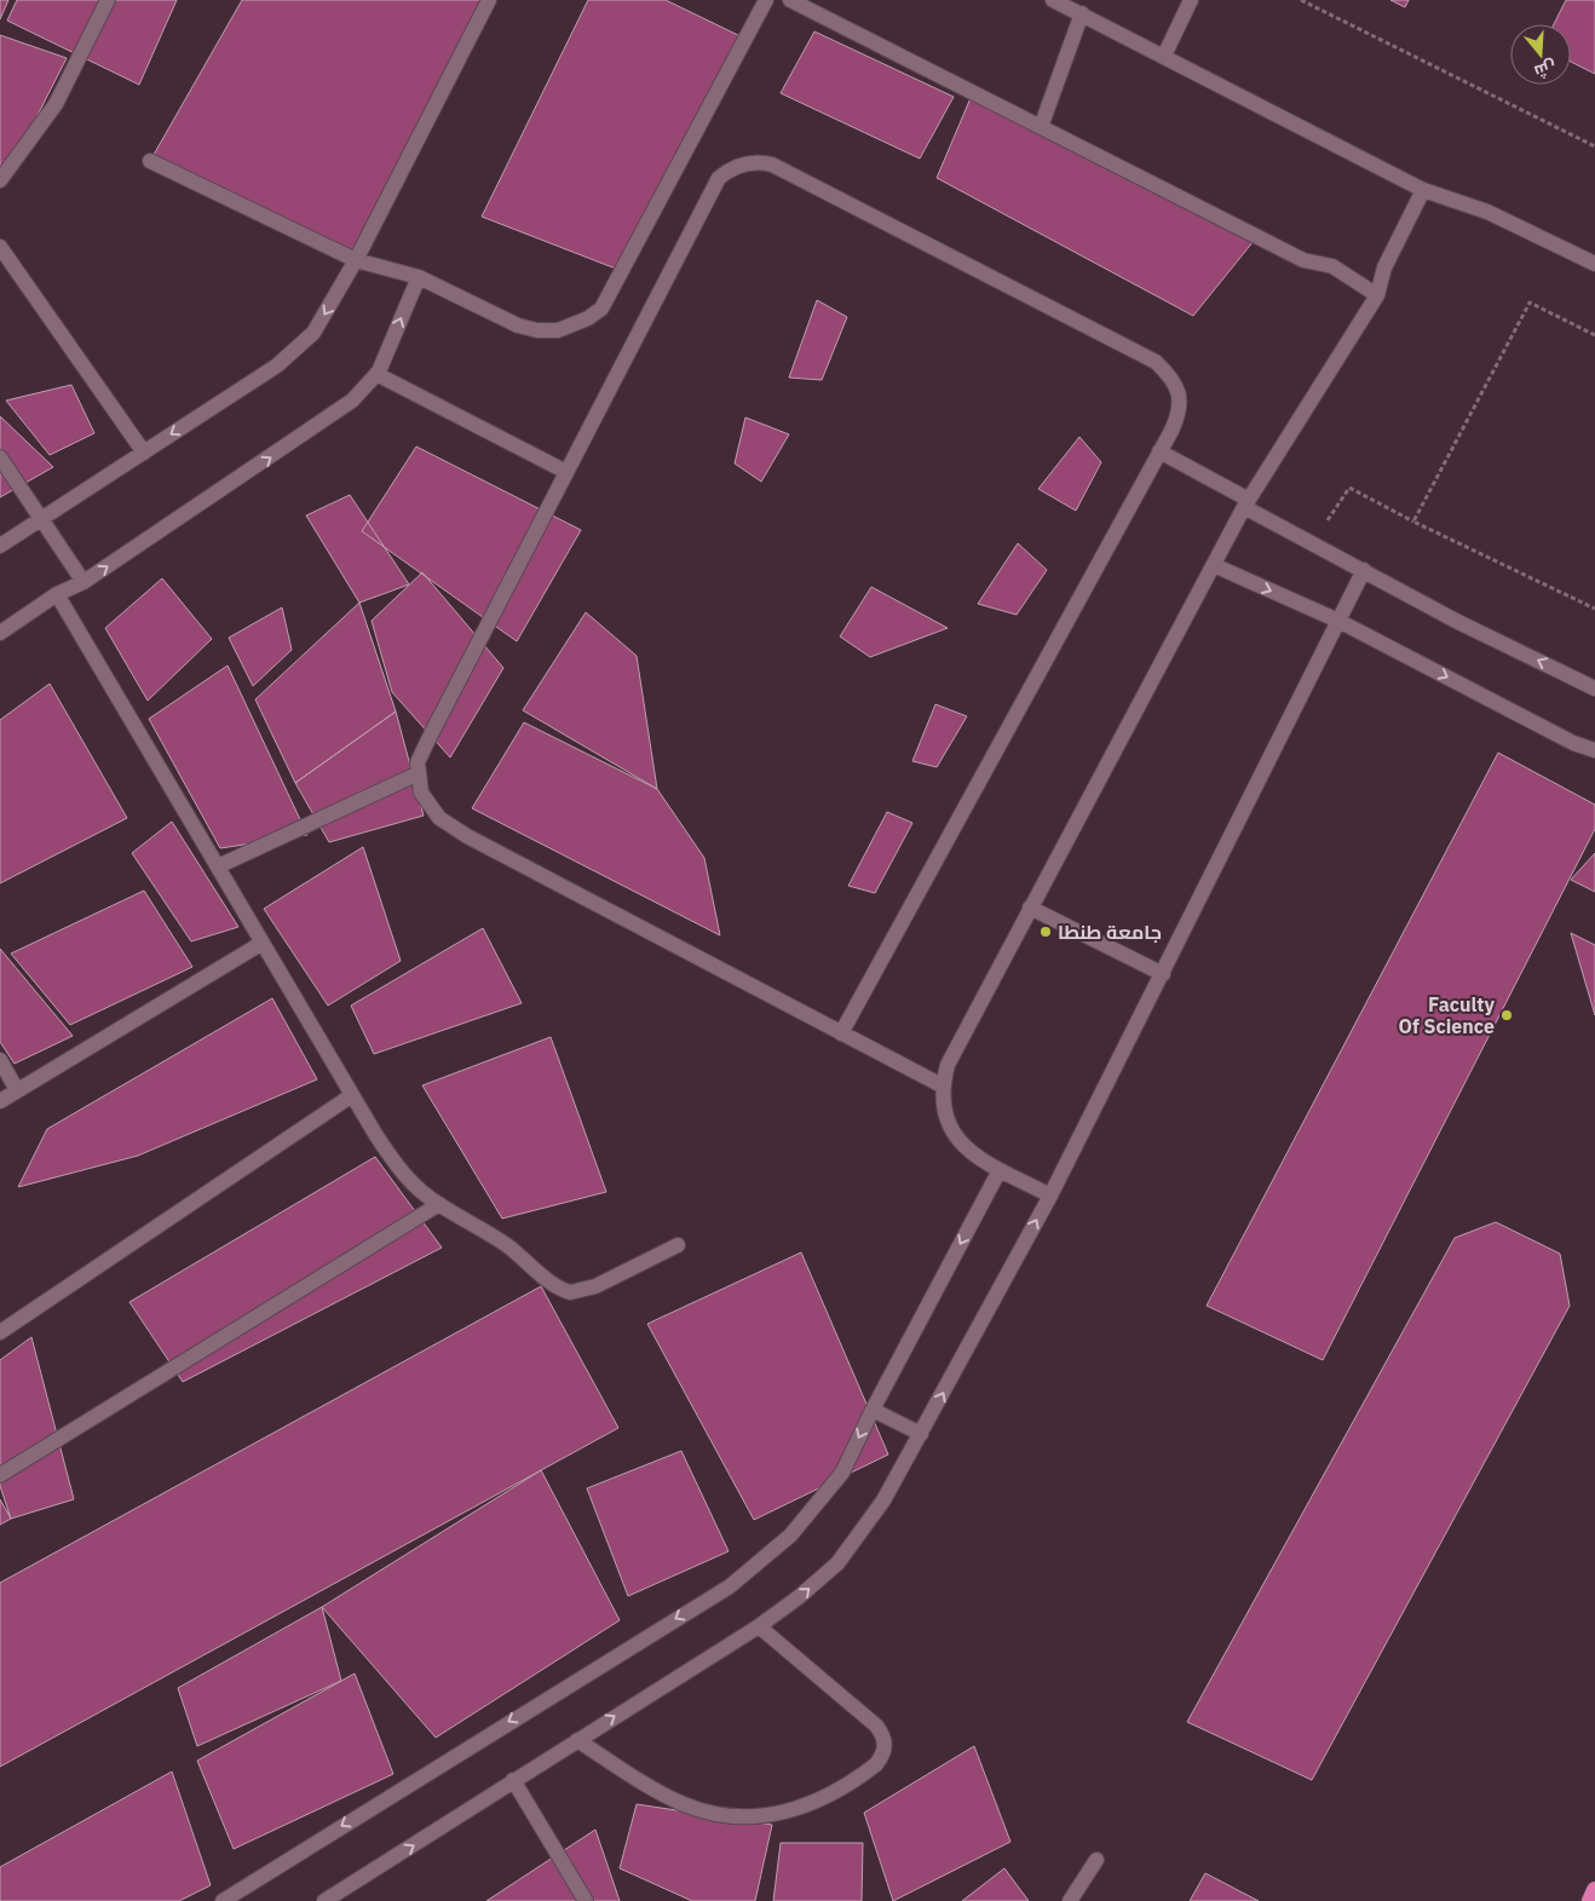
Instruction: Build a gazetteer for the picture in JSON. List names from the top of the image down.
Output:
{
  "places": ["جامعة طنطا", "Faculty Of Science"],
  "north": "bottom"
}
